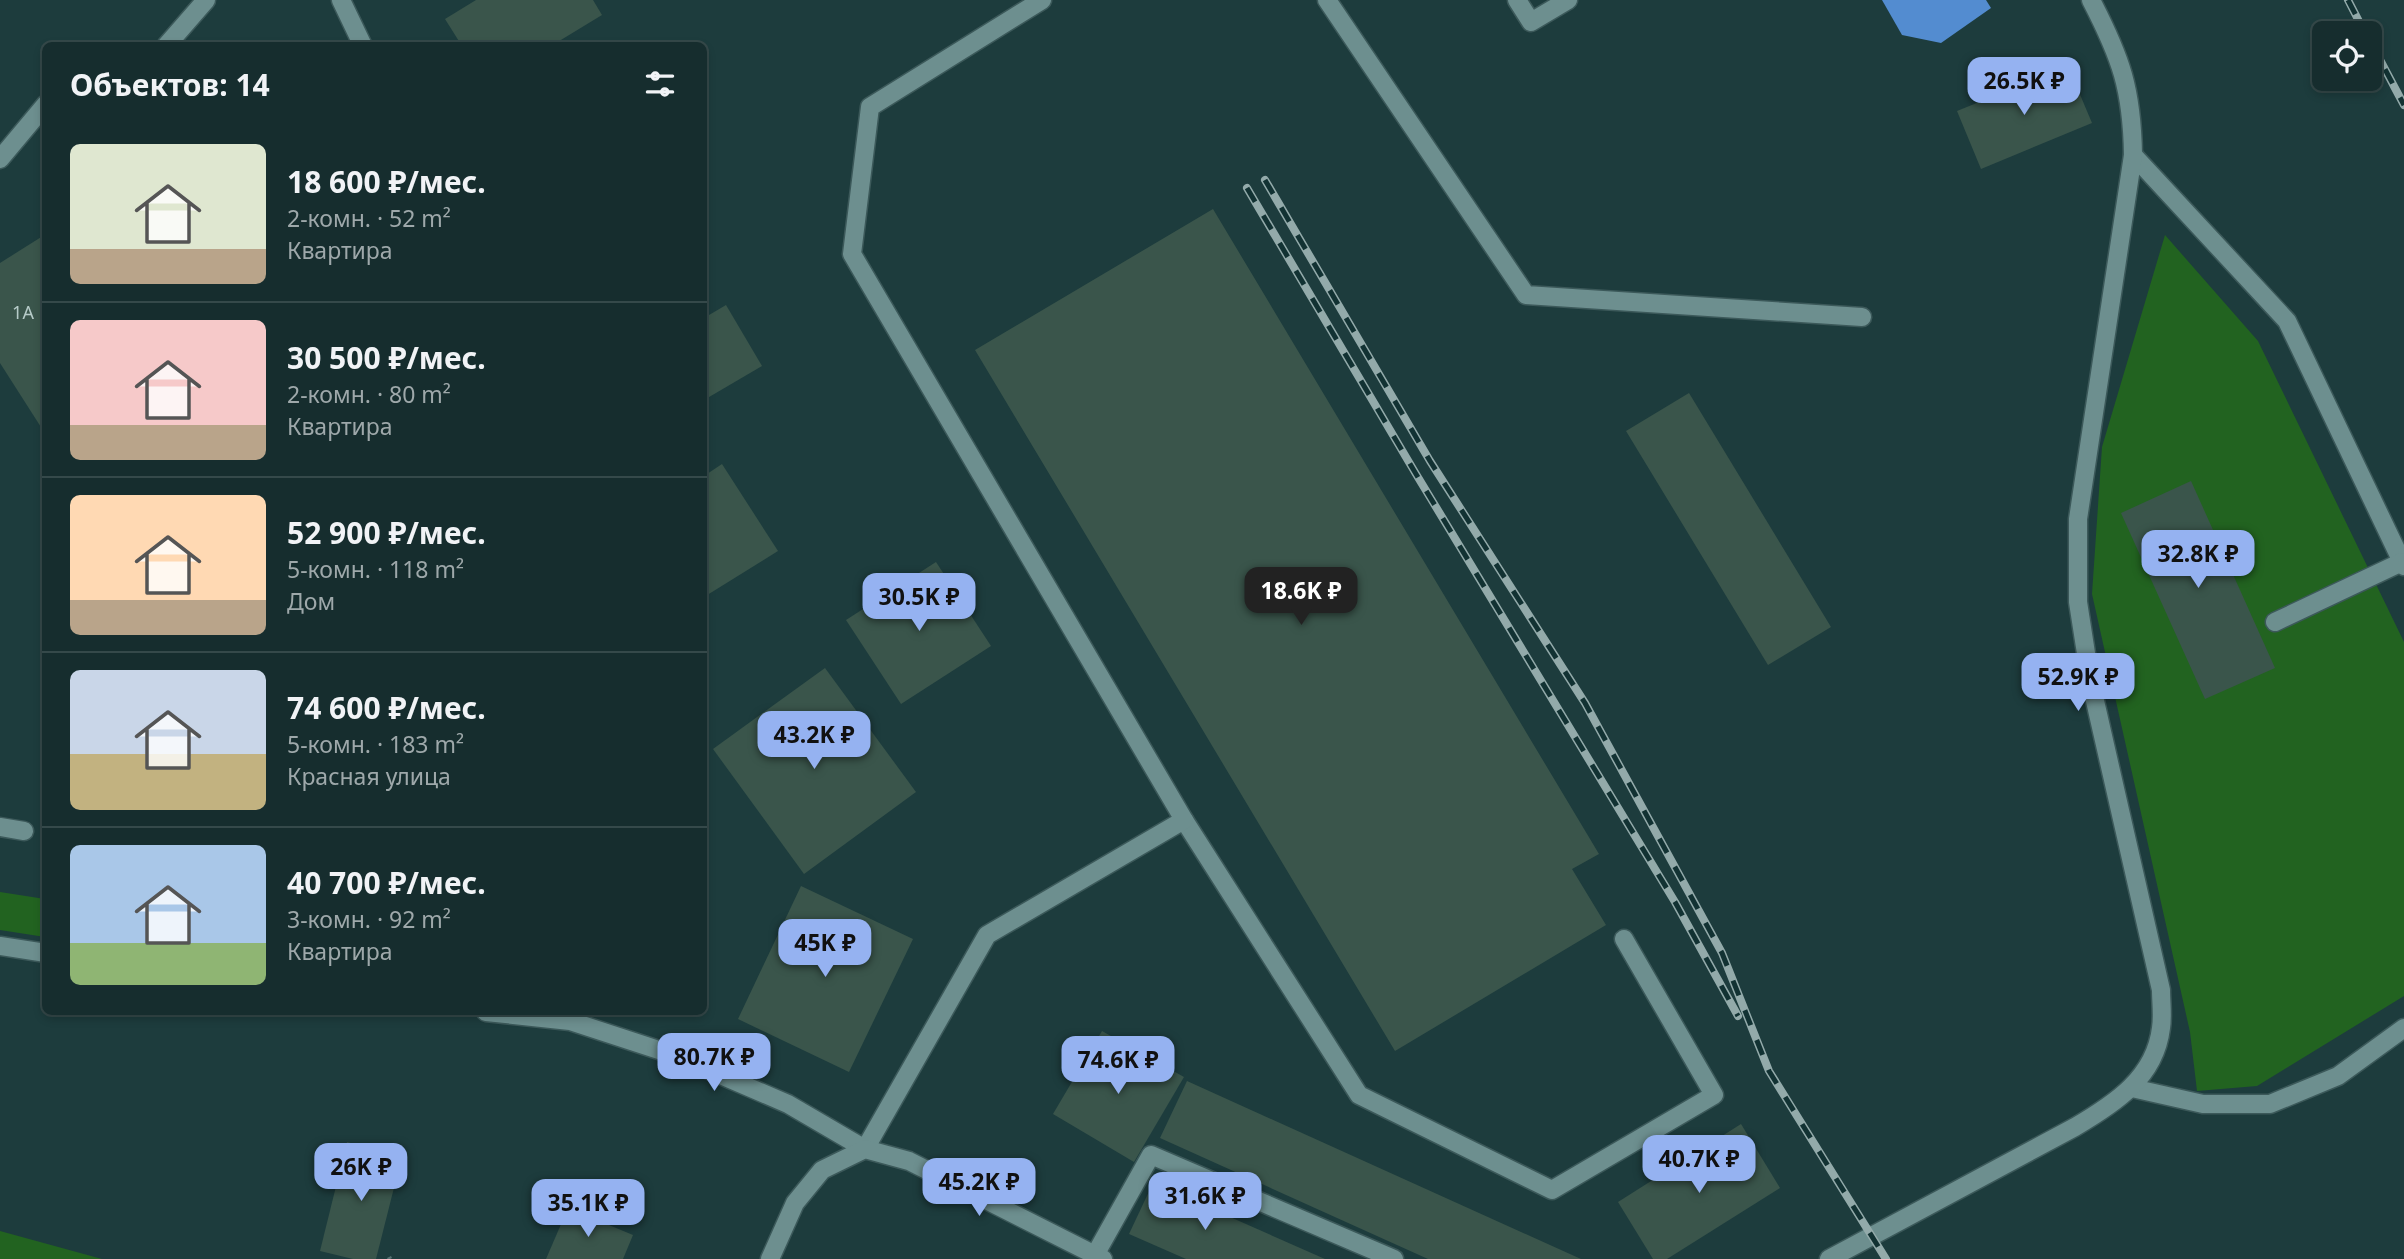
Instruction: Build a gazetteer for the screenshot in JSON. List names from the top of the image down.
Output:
{
  "house_numbers": ["1А"],
  "page": {
    "heading": "Объектов: 14",
    "price": [
      "26.5K ₽",
      "32.8K ₽",
      "18.6K ₽",
      "30.5K ₽",
      "52.9K ₽",
      "43.2K ₽",
      "45K ₽",
      "80.7K ₽",
      "74.6K ₽",
      "40.7K ₽",
      "26K ₽",
      "45.2K ₽",
      "31.6K ₽",
      "35.1K ₽"
    ],
    "list": [
      {
        "name": "18 600 ₽/мес.",
        "note": "2-комн. · 52 m² · Квартира"
      },
      {
        "name": "30 500 ₽/мес.",
        "note": "2-комн. · 80 m² · Квартира"
      },
      {
        "name": "52 900 ₽/мес.",
        "note": "5-комн. · 118 m² · Дом"
      },
      {
        "name": "74 600 ₽/мес.",
        "note": "5-комн. · 183 m² · Красная улица"
      },
      {
        "name": "40 700 ₽/мес.",
        "note": "3-комн. · 92 m² · Квартира"
      }
    ]
  }
}
